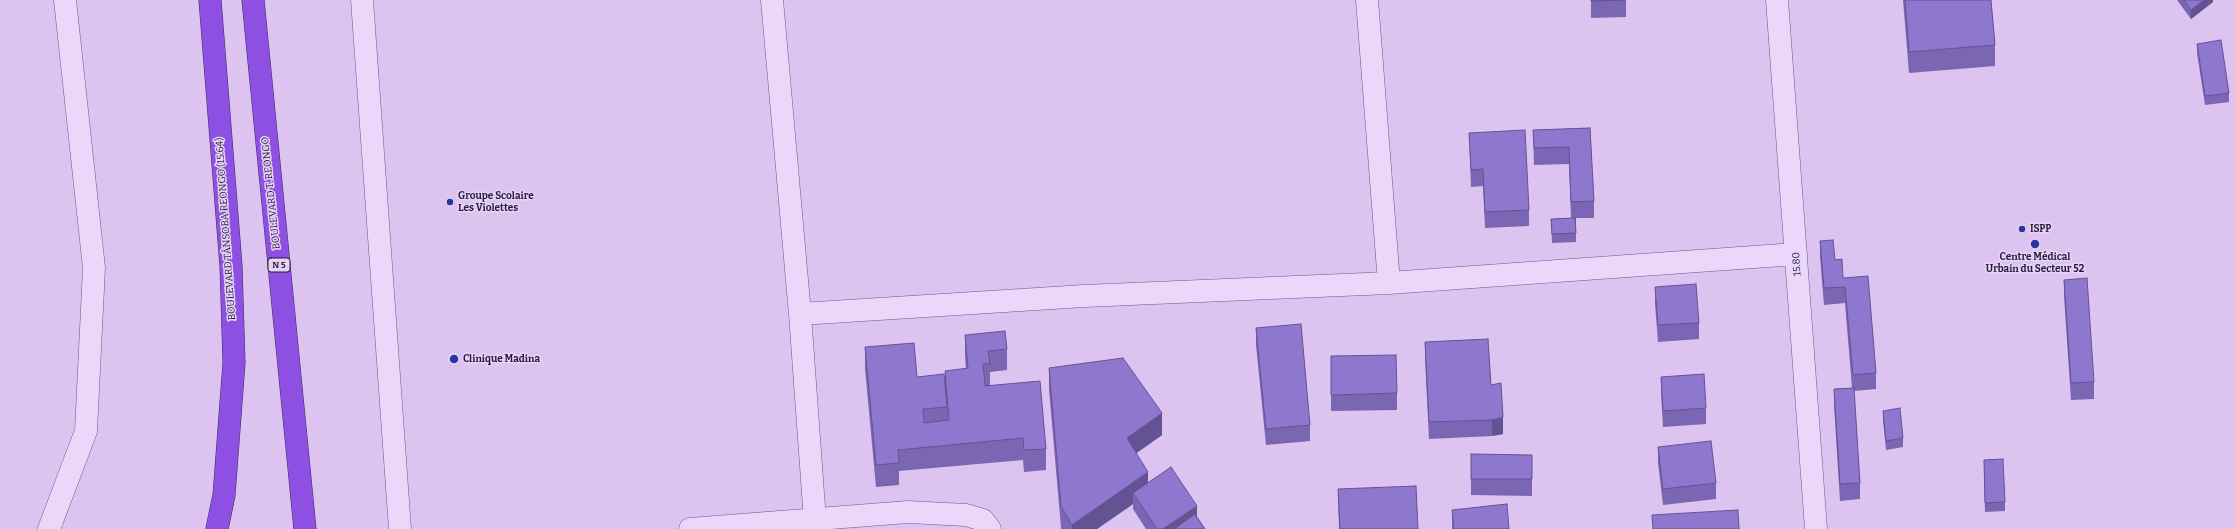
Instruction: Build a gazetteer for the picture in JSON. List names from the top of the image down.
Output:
{
  "streets": {
    "highway": ["BOULEVARD T. REONGO", "BOULEVARD TÂNSOBA REONGO (15.64)", "N 5"],
    "street": ["15.80"]
  },
  "places": [
    "Groupe Scolaire Les Violettes",
    "ISPP",
    "Centre Médical Urbain du Secteur 52",
    "Clinique Madina"
  ]
}
